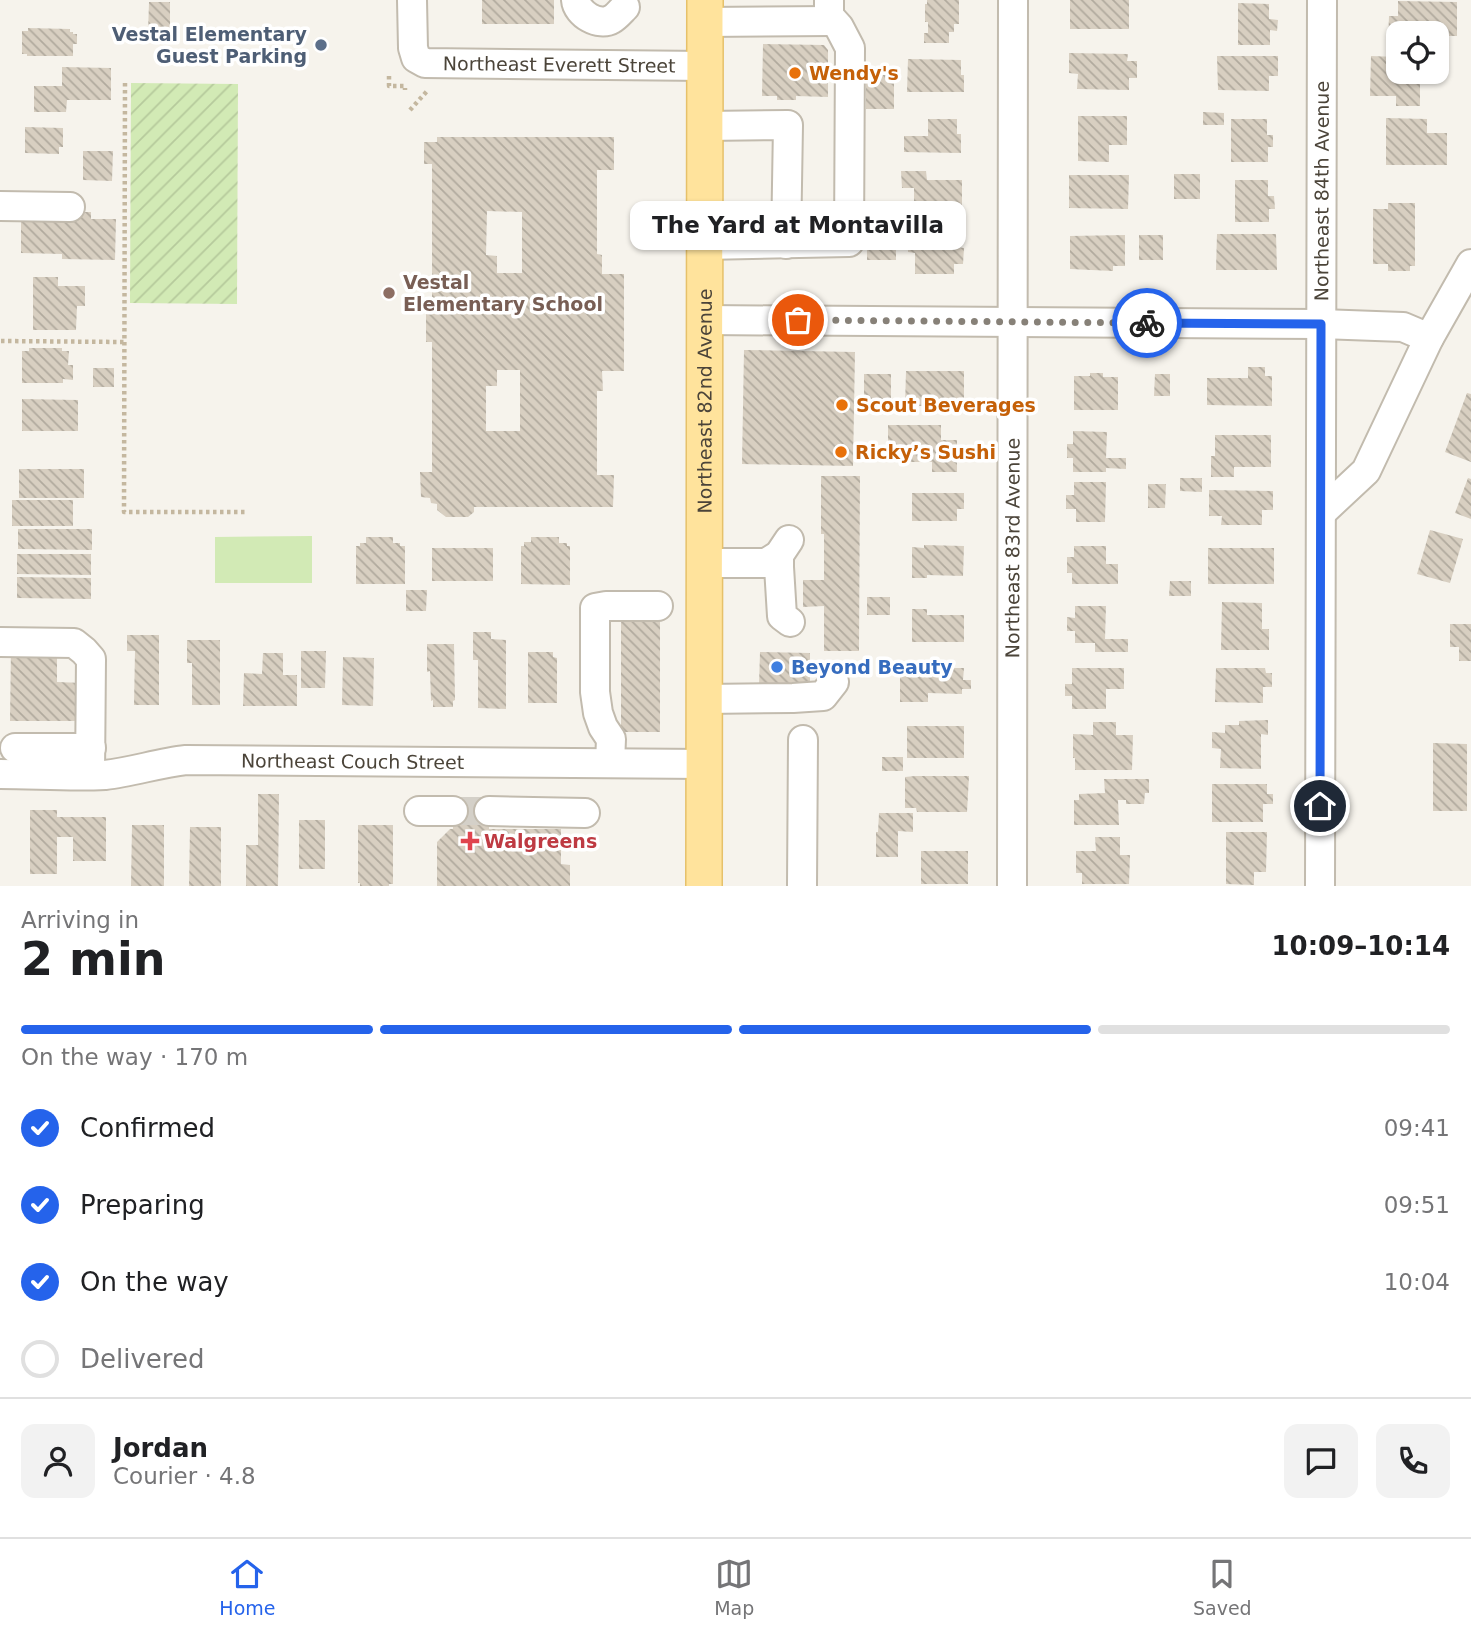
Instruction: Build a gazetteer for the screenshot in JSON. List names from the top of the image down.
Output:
{
  "streets": {
    "main road": ["Northeast 82nd Avenue"],
    "street": [
      "Northeast Everett Street",
      "Northeast 84th Avenue",
      "Northeast 83rd Avenue",
      "Northeast Couch Street"
    ]
  },
  "crossings": [
    ["Northeast Everett Street", "Northeast 82nd Avenue"],
    ["Northeast 82nd Avenue", "Northeast Couch Street"]
  ],
  "places": {
    "other": [
      "Vestal Elementary Guest Parking",
      "Wendy's",
      "Vestal Elementary School",
      "The Yard at Montavilla",
      "Scout Beverages",
      "Ricky’s Sushi",
      "Beyond Beauty"
    ],
    "health": ["Walgreens"]
  },
  "page": {
    "bubble": "The Yard at Montavilla",
    "heading": ["2 min", "Arriving in", "10:09–10:14"],
    "panel": ["Jordan", "Courier · 4.8"],
    "bar": "On the way · 170 m",
    "list": [
      ["Confirmed", "09:41"],
      ["Preparing", "09:51"],
      ["On the way", "10:04"],
      "Delivered"
    ],
    "tabs": ["Home", "Map", "Saved"]
  }
}
